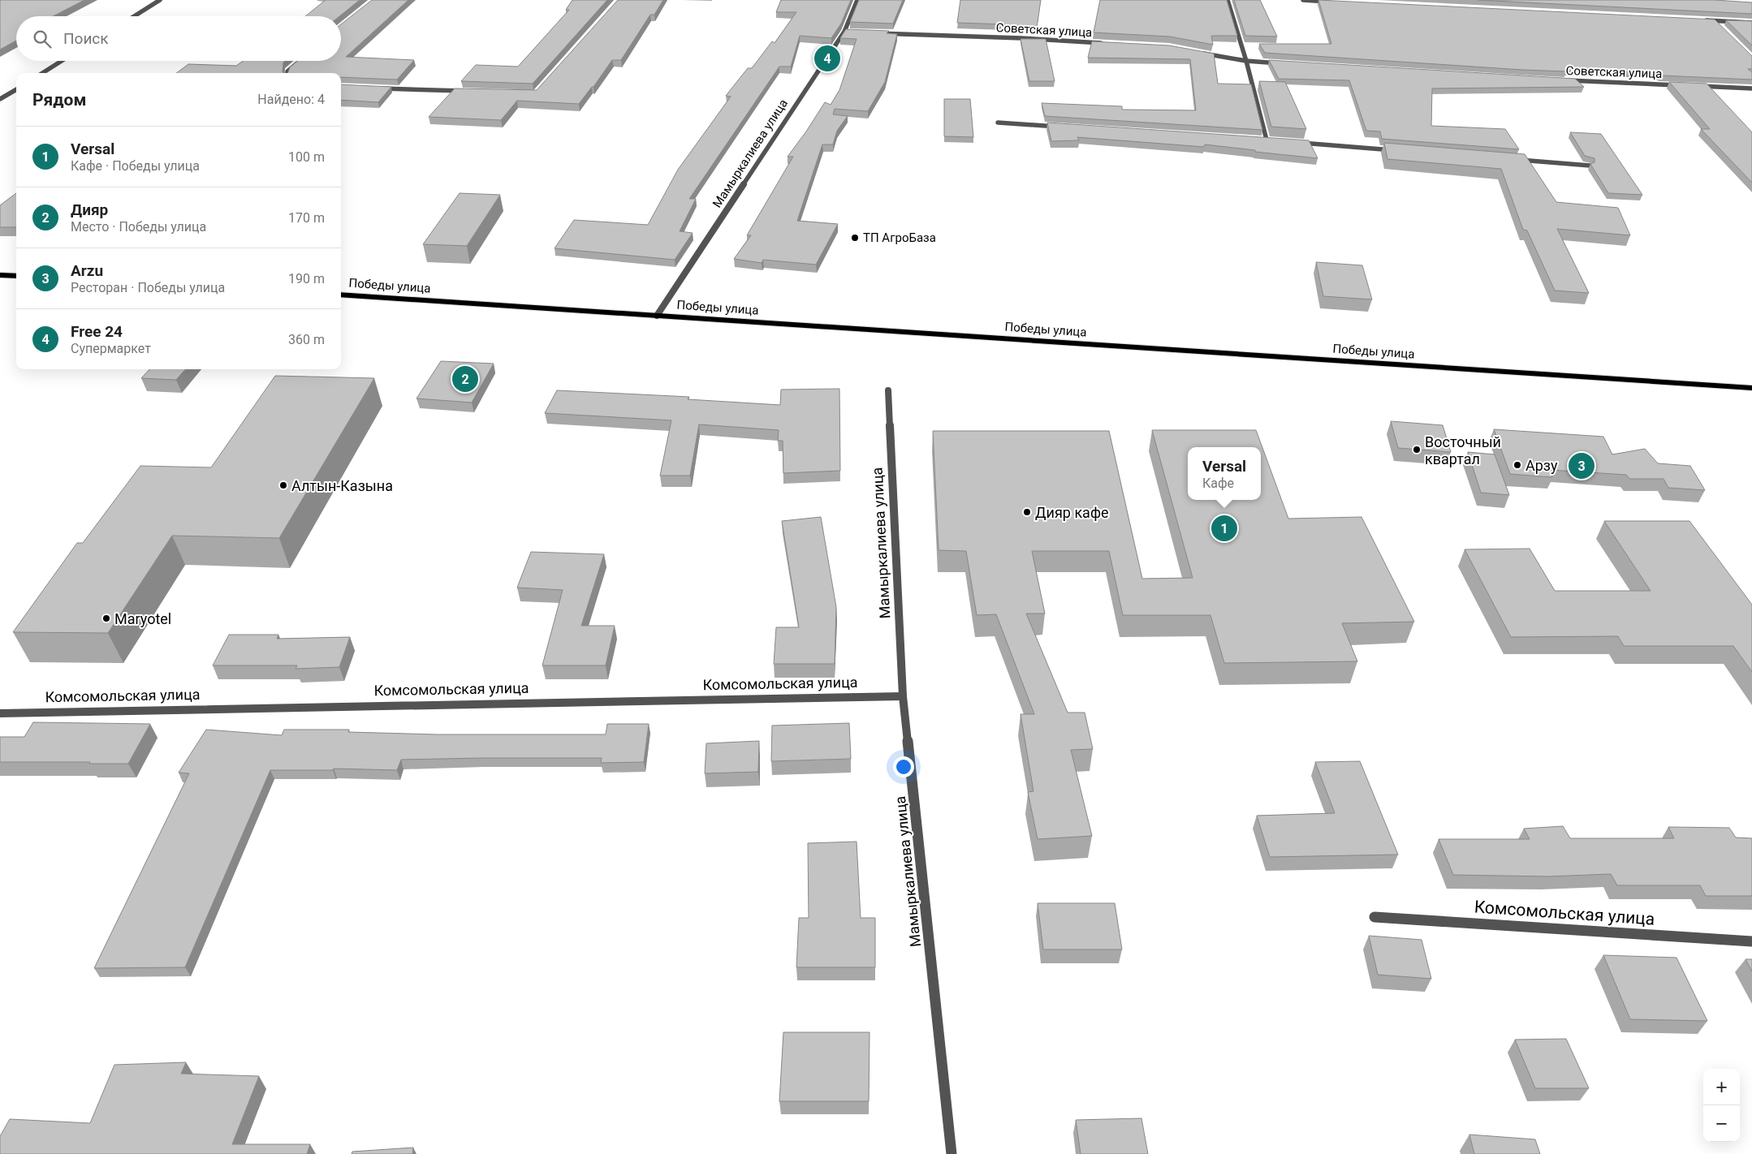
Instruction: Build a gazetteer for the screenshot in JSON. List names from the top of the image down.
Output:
{
  "streets": {
    "main road": ["Победы улица"],
    "street": ["Советская улица", "Мамыркалиева улица", "Комсомольская улица"]
  },
  "crossings": [
    ["Мамыркалиева улица", "Победы улица"],
    ["Мамыркалиева улица", "Комсомольская улица"]
  ],
  "places": [
    "ТП АгроБаза",
    "Восточный квартал",
    "Арзу",
    "Алтын-Казына",
    "Дияр кафе",
    "Maryotel"
  ],
  "page": {
    "search": "Поиск",
    "pins": [
      "4",
      "2",
      "3",
      "1"
    ],
    "heading": ["Рядом", "Найдено: 4"],
    "list": [
      {
        "mark": "1",
        "name": "Versal",
        "note": "Кафе · Победы улица",
        "value": "100 m"
      },
      {
        "mark": "2",
        "name": "Дияр",
        "note": "Место · Победы улица",
        "value": "170 m"
      },
      {
        "mark": "3",
        "name": "Arzu",
        "note": "Ресторан · Победы улица",
        "value": "190 m"
      },
      {
        "mark": "4",
        "name": "Free 24",
        "note": "Супермаркет",
        "value": "360 m"
      }
    ],
    "popup": ["Versal", "Кафе"],
    "map_buttons": ["+", "−"]
  }
}
